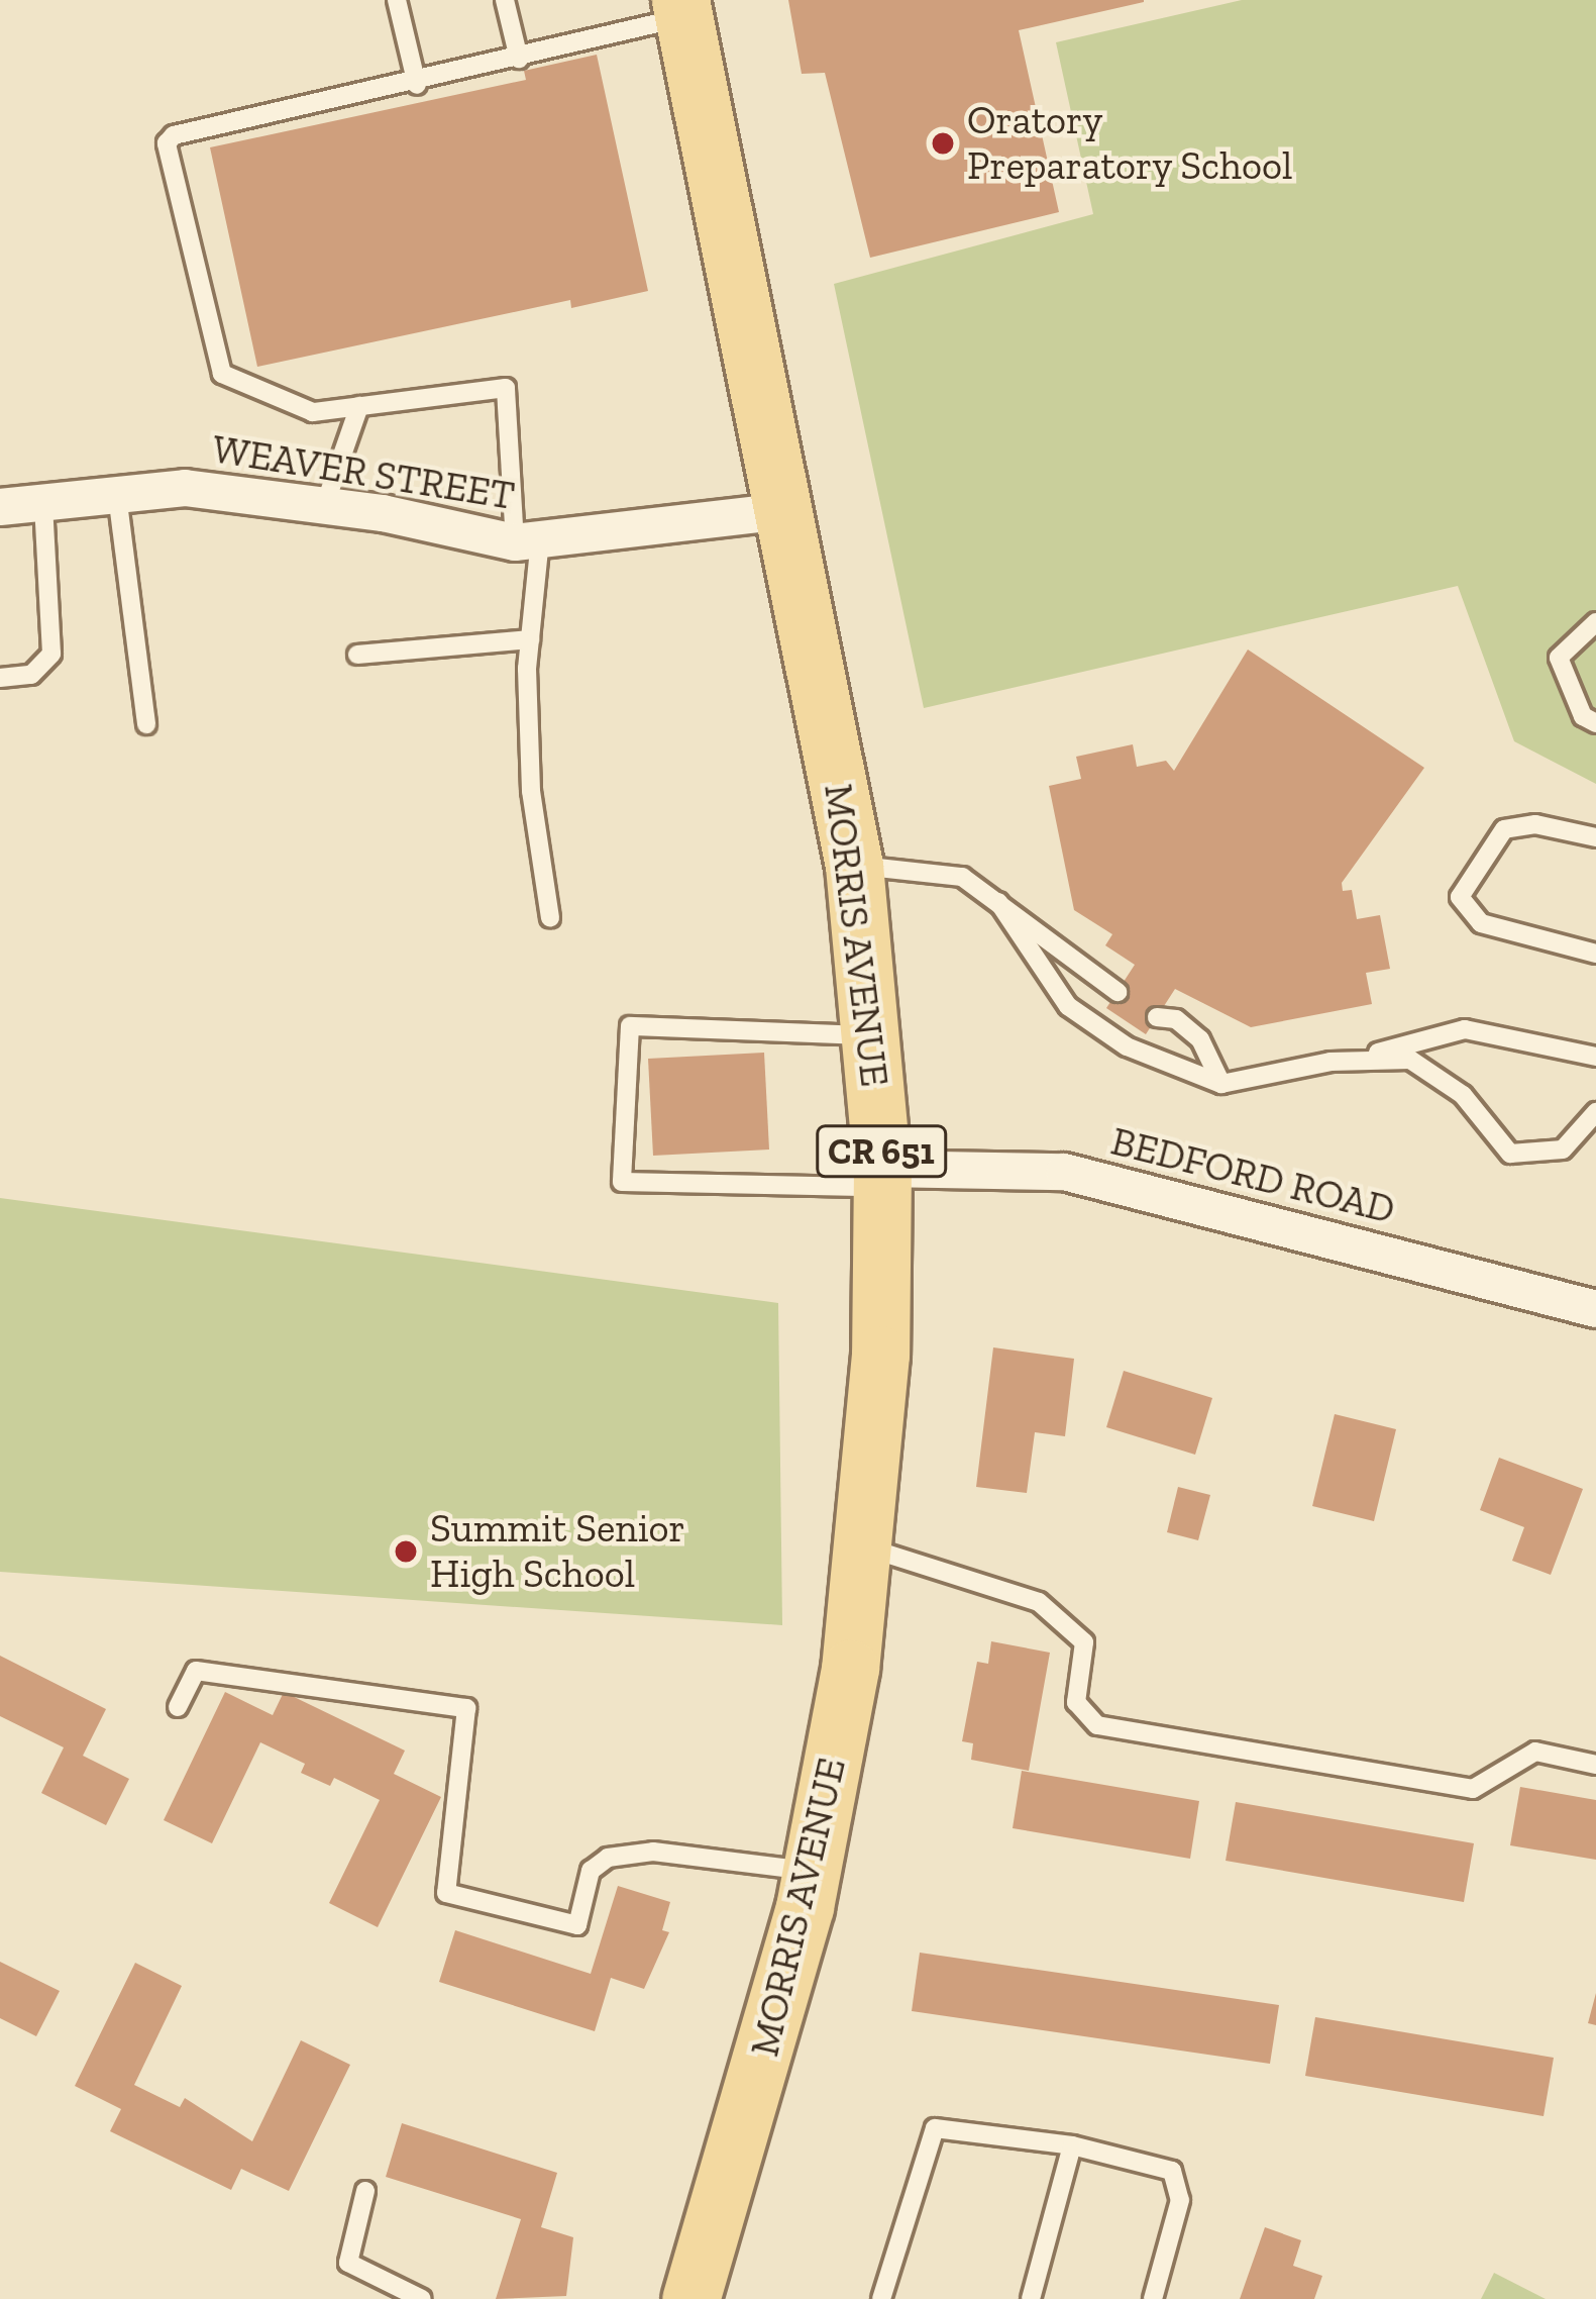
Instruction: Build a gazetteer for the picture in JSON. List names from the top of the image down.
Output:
{
  "streets": {
    "main road": ["MORRIS AVENUE", "CR 651"],
    "street": ["WEAVER STREET", "BEDFORD ROAD"]
  },
  "crossings": [
    ["WEAVER STREET", "MORRIS AVENUE"],
    ["MORRIS AVENUE", "BEDFORD ROAD"]
  ],
  "places": ["Oratory Preparatory School", "Summit Senior High School"]
}
